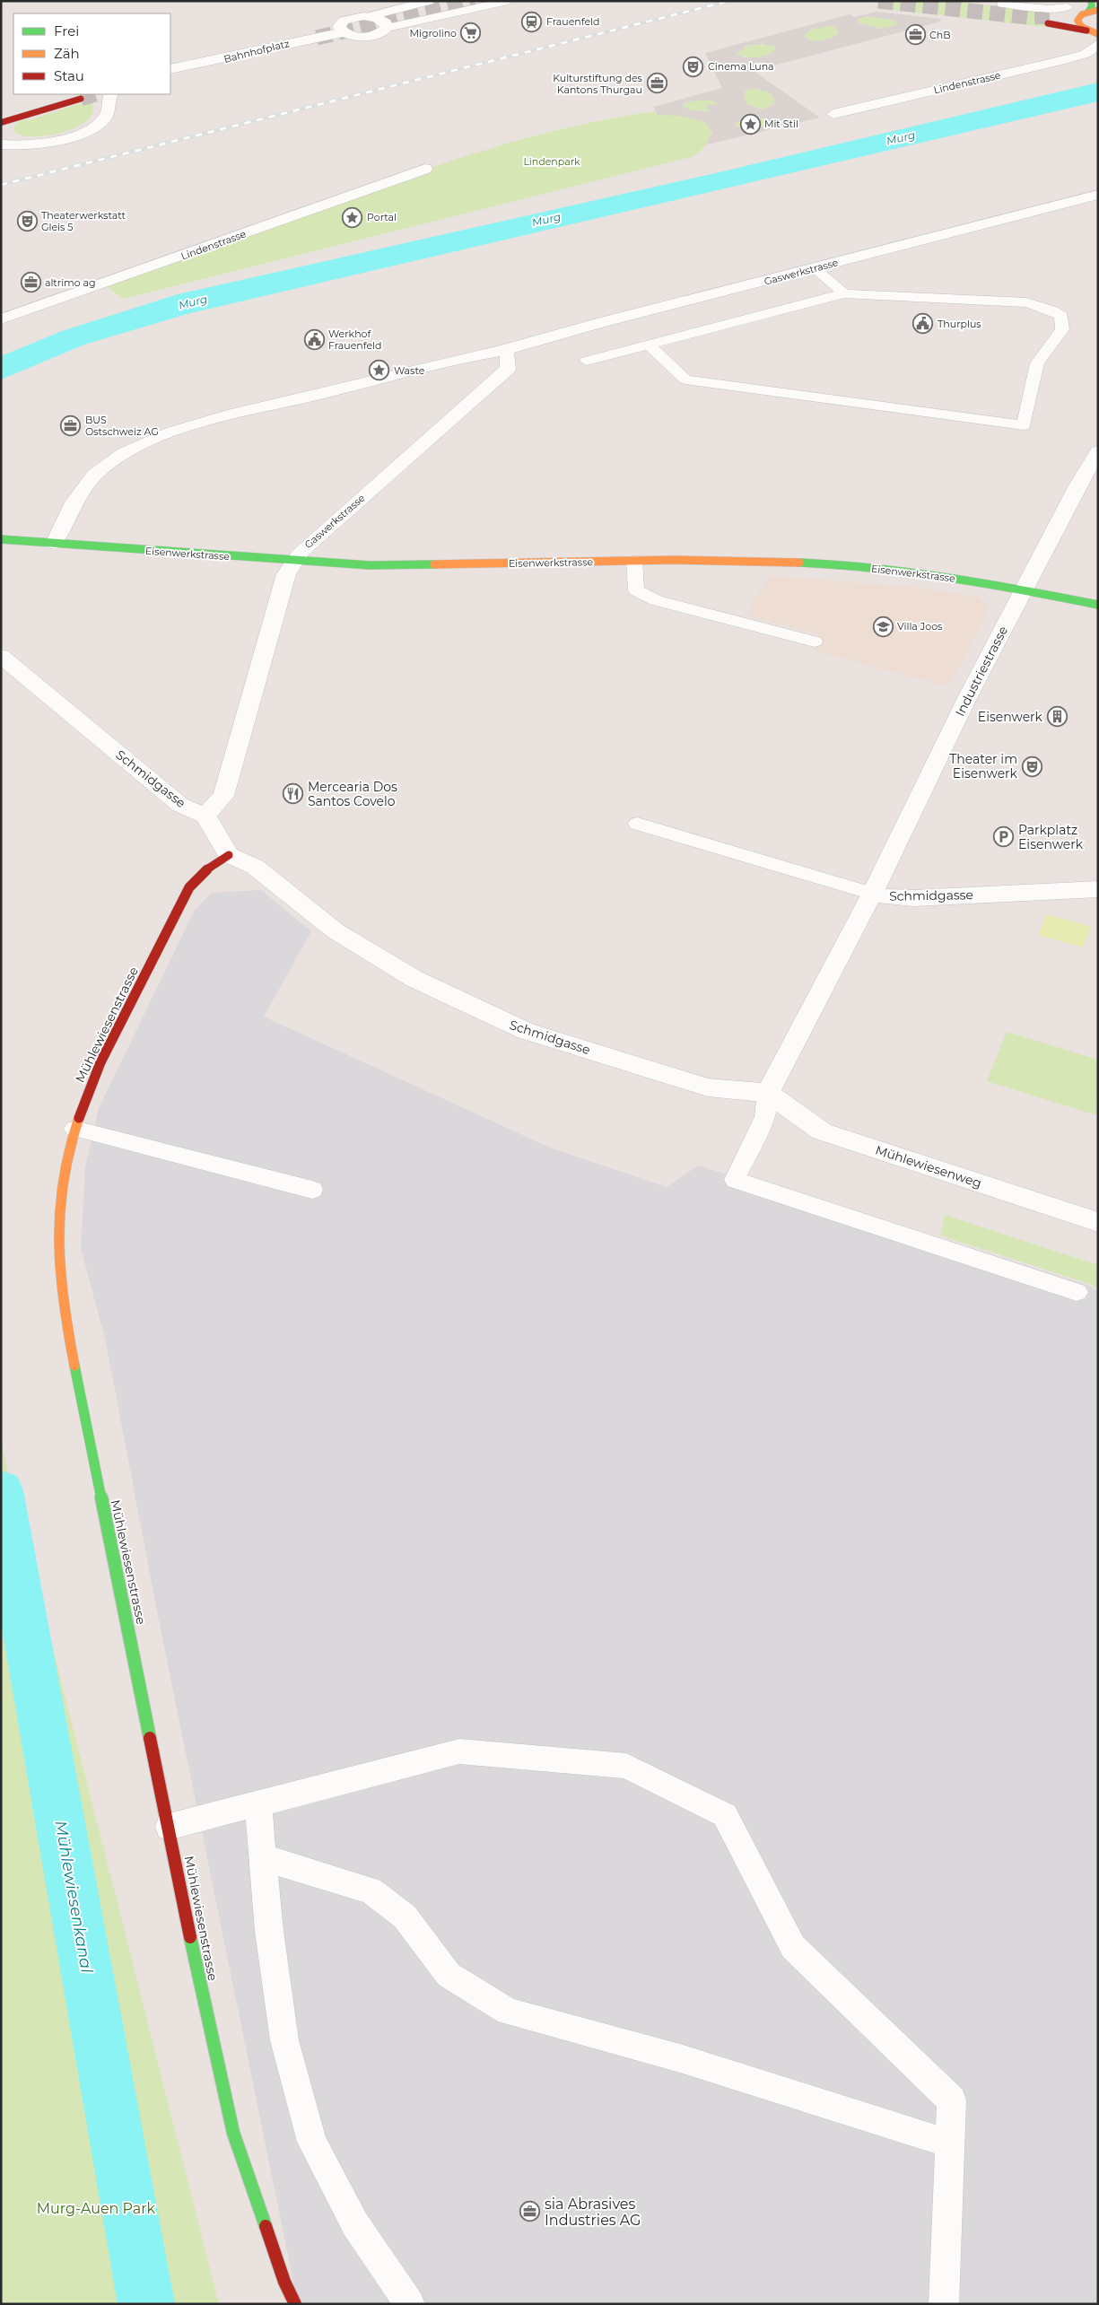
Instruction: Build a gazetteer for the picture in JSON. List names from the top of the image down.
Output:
{
  "streets": {
    "main road": ["Eisenwerkstrasse", "Mühlewiesenstrasse"],
    "street": [
      "Bahnhofplatz",
      "Lindenstrasse",
      "Gaswerkstrasse",
      "Industriestrasse",
      "Schmidgasse",
      "Mühlewiesenweg"
    ]
  },
  "crossings": [
    ["Gaswerkstrasse", "Eisenwerkstrasse"],
    ["Gaswerkstrasse", "Schmidgasse"],
    ["Eisenwerkstrasse", "Industriestrasse"],
    ["Industriestrasse", "Schmidgasse"],
    ["Schmidgasse", "Mühlewiesenstrasse"],
    ["Schmidgasse", "Mühlewiesenweg"]
  ],
  "water": ["Murg", "Mühlewiesenkanal"],
  "parks": ["Lindenpark", "Murg-Auen Park"],
  "places": {
    "station": ["Frauenfeld"],
    "supermarket": ["Migrolino"],
    "office": [
      "ChB",
      "Kulturstiftung des Kantons Thurgau",
      "altrimo ag",
      "BUS Ostschweiz AG",
      "sia Abrasives Industries AG"
    ],
    "theatre": ["Cinema Luna", "Theaterwerkstatt Gleis 5", "Theater im Eisenwerk"],
    "place": ["Mit Stil", "Portal", "Waste"],
    "public building": ["Thurplus", "Werkhof Frauenfeld"],
    "school or university": ["Villa Joos"],
    "building": ["Eisenwerk"],
    "restaurant": ["Mercearia Dos Santos Covelo"],
    "parking": ["Parkplatz Eisenwerk"]
  },
  "legend": ["Frei", "Zäh", "Stau"]
}
